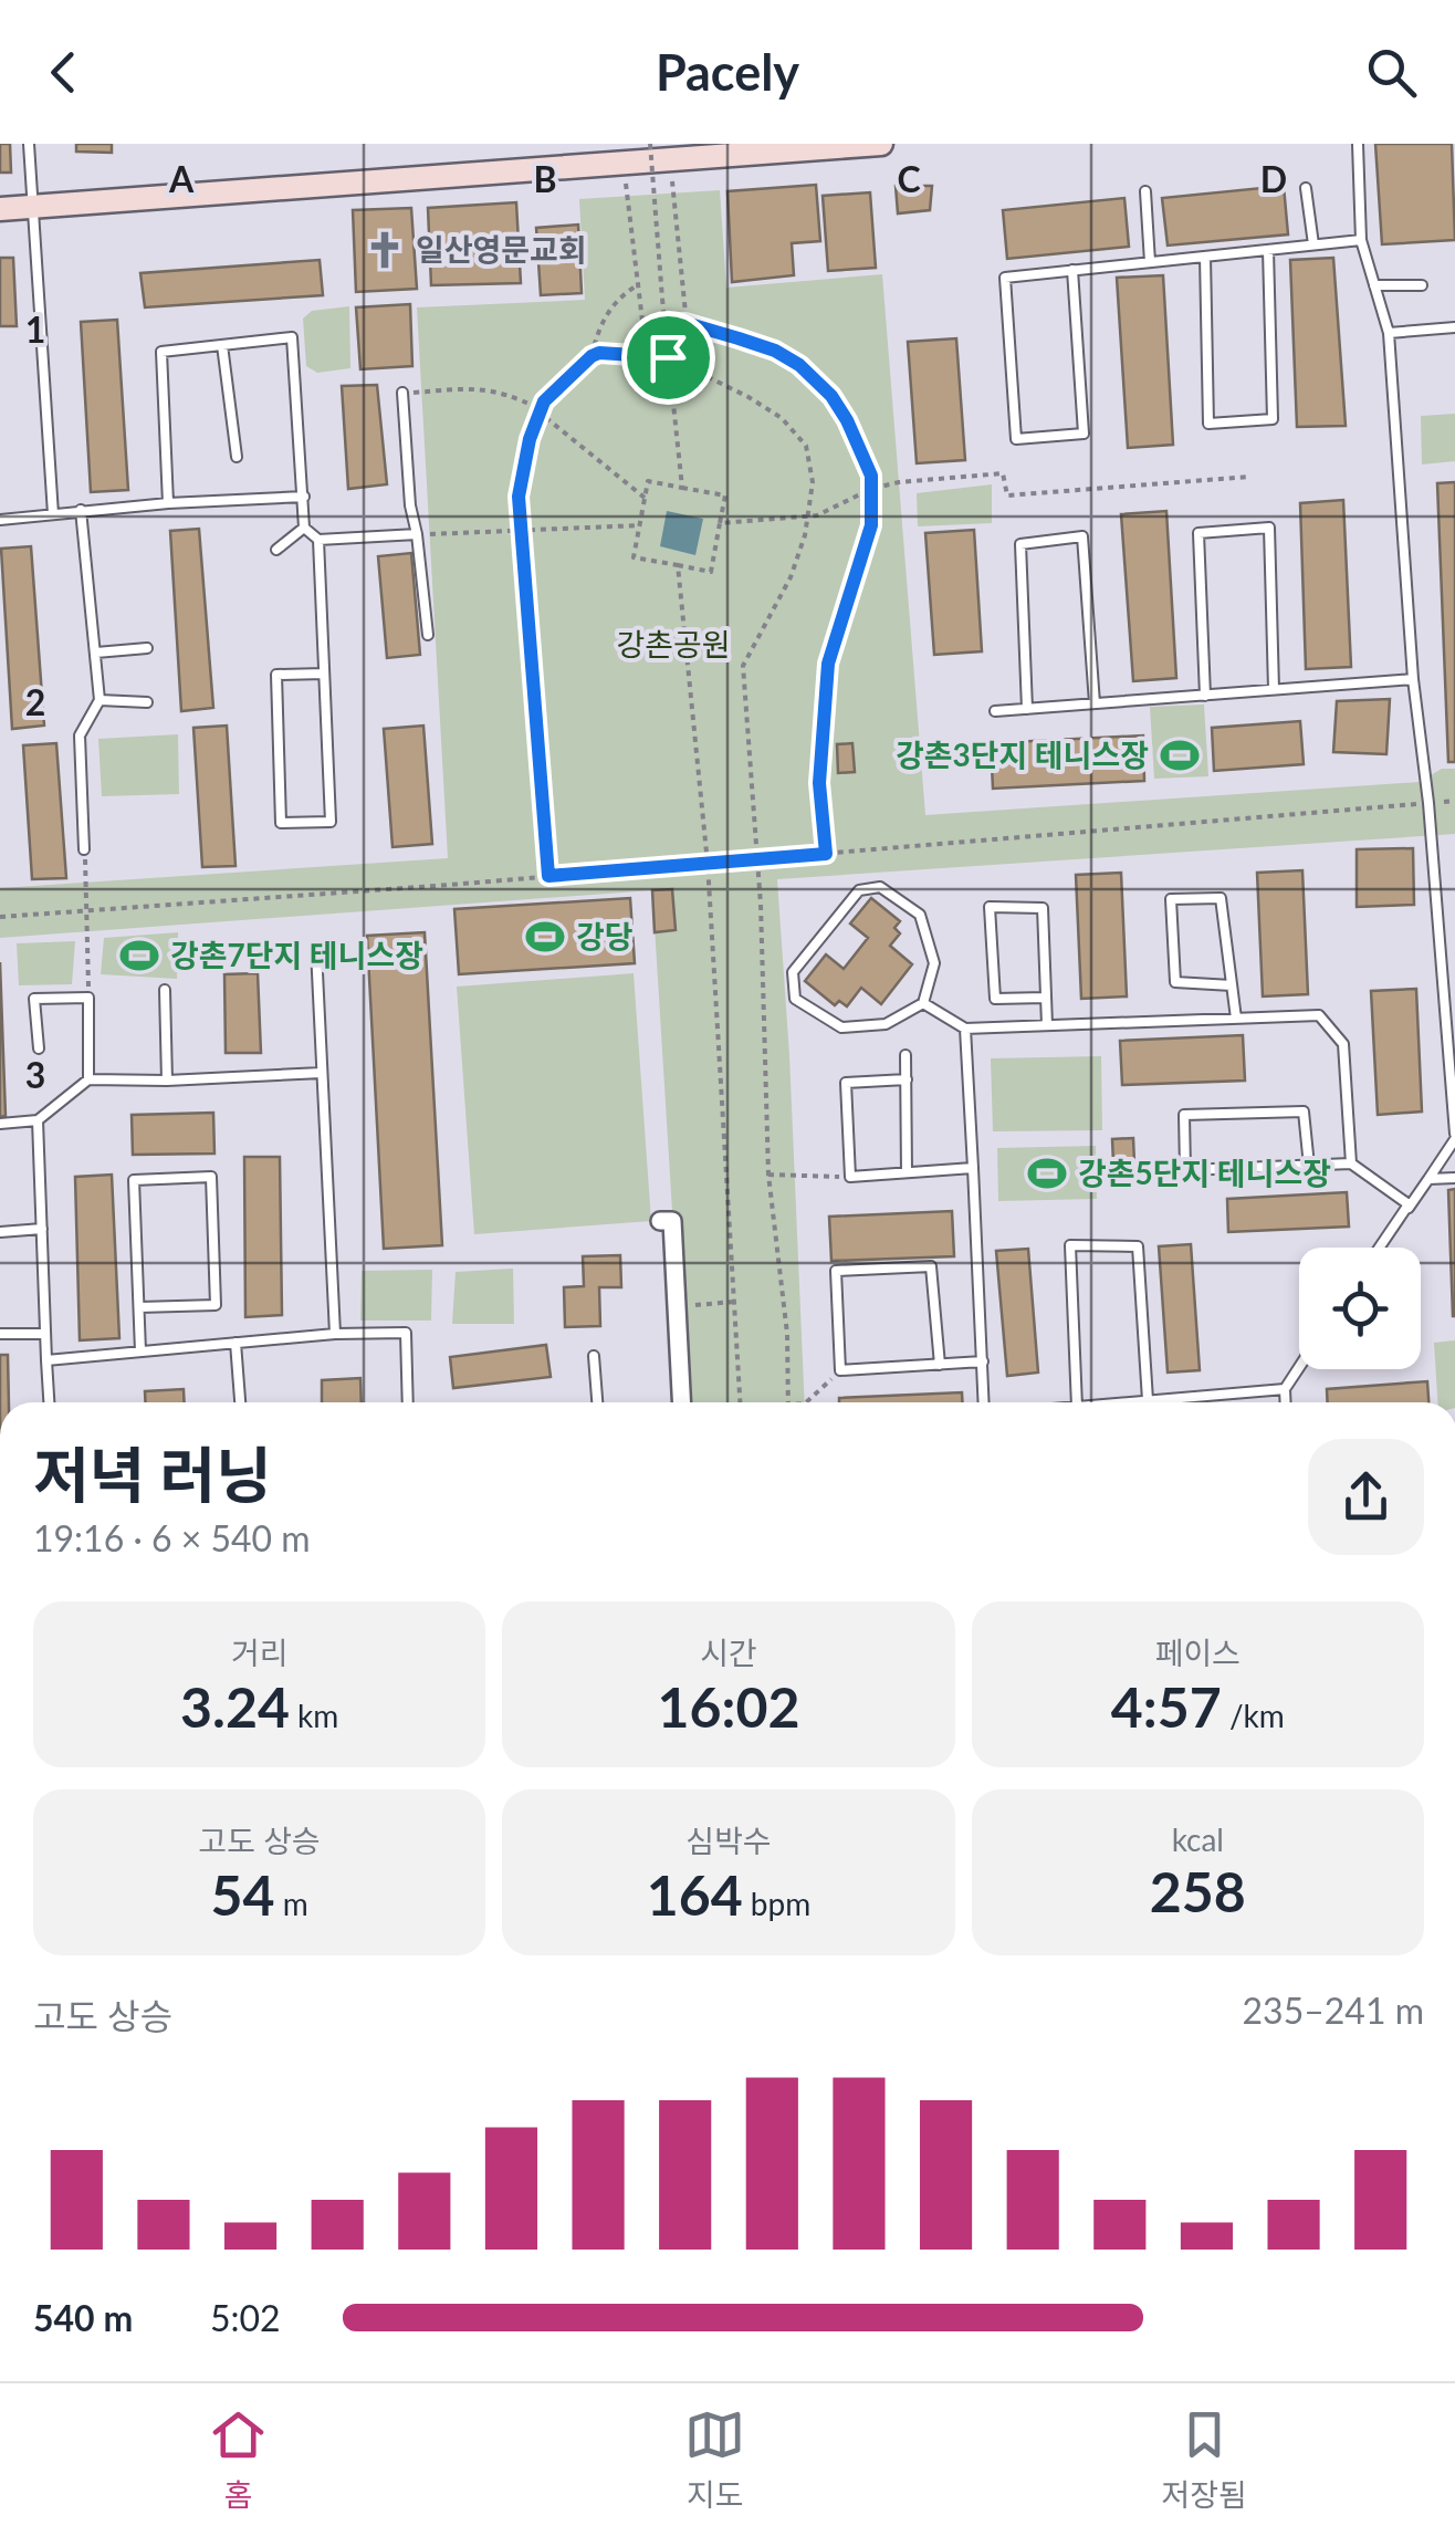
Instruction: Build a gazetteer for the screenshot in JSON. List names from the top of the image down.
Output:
{
  "parks": ["강촌공원"],
  "places": {
    "church": ["일산영문교회"],
    "sports": [
      "강촌3단지 테니스장",
      "강당",
      "강촌7단지 테니스장",
      "강촌5단지 테니스장"
    ]
  },
  "page": {
    "header": "Pacely",
    "heading": ["저녁 러닝", "19:16 · 6 × 540 m"],
    "stats": [
      ["거리", "3.24 km"],
      ["시간", "16:02"],
      ["페이스", "4:57 /km"],
      ["고도 상승", "54 m"],
      ["심박수", "164 bpm"],
      ["kcal", "258"]
    ],
    "chart": ["고도 상승", "235–241 m"],
    "list": [
      {
        "name": "540 m",
        "note": "5:02"
      }
    ],
    "tabs": ["홈", "지도", "저장됨"]
  },
  "grid": {
    "columns": [
      "A",
      "B",
      "C",
      "D"
    ],
    "rows": ["1", "2", "3"]
  }
}
